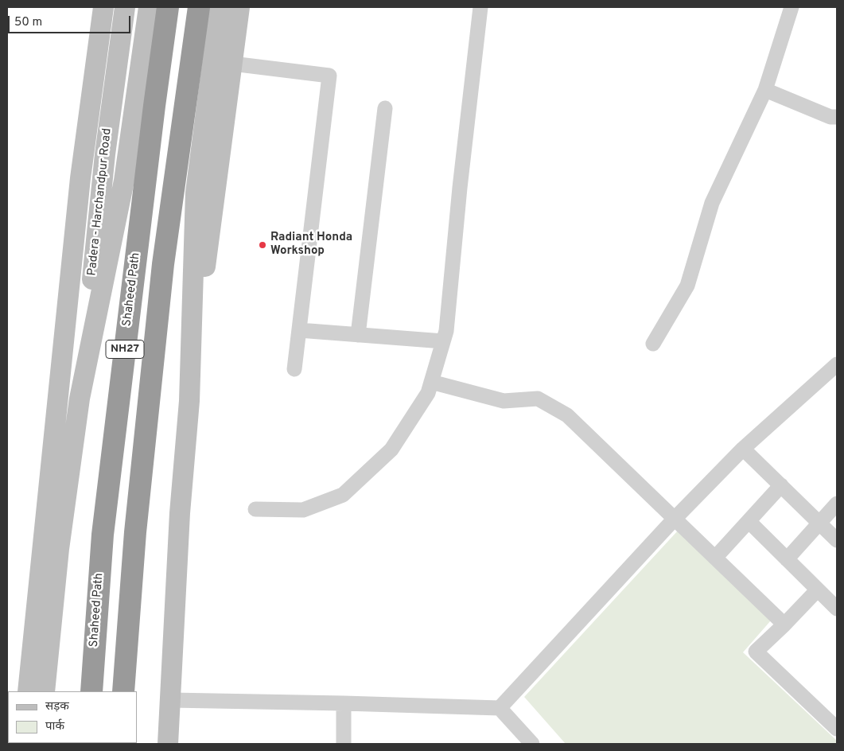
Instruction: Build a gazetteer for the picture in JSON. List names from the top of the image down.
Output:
{
  "streets": {
    "highway": ["Shaheed Path", "NH27"],
    "street": ["Padera - Harchandpur Road"]
  },
  "places": ["Radiant Honda Workshop"],
  "legend": ["सड़क", "पार्क"],
  "scale_bar": "50 m"
}
